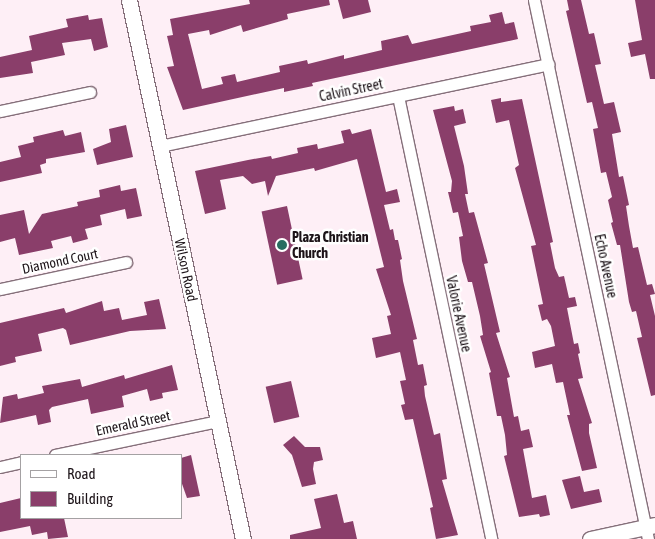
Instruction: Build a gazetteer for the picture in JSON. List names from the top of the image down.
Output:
{
  "streets": {
    "street": [
      "Calvin Street",
      "Diamond Court",
      "Echo Avenue",
      "Wilson Road",
      "Valorie Avenue",
      "Emerald Street"
    ]
  },
  "crossings": [
    ["Calvin Street", "Echo Avenue"],
    ["Calvin Street", "Wilson Road"],
    ["Calvin Street", "Valorie Avenue"],
    ["Wilson Road", "Emerald Street"]
  ],
  "places": ["Plaza Christian Church"],
  "legend": ["Road", "Building"]
}
